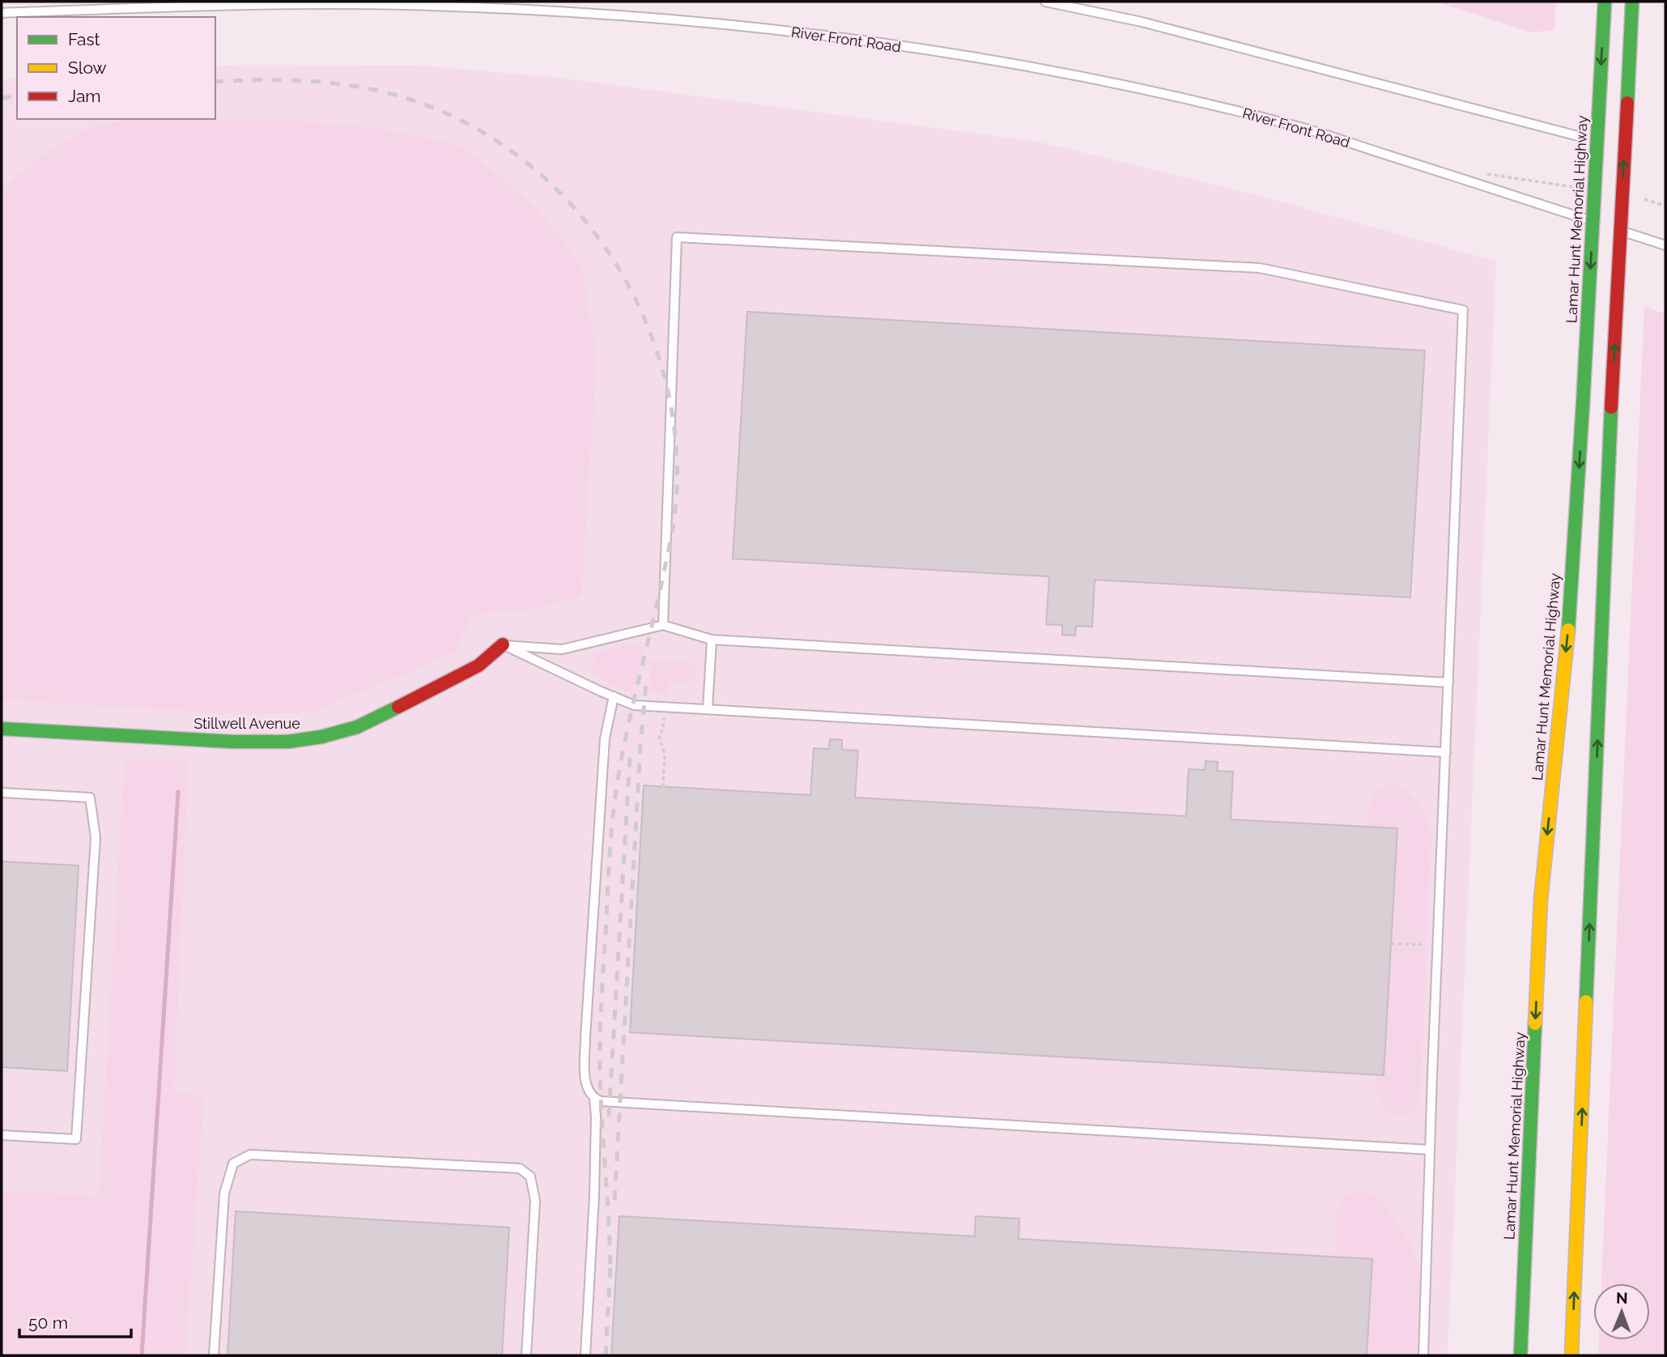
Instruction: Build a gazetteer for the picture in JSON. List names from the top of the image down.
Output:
{
  "streets": {
    "main road": ["Lamar Hunt Memorial Highway", "Stillwell Avenue"],
    "lane": ["River Front Road"]
  },
  "legend": ["Fast", "Slow", "Jam"],
  "scale_bar": "50 m",
  "north": "top"
}
